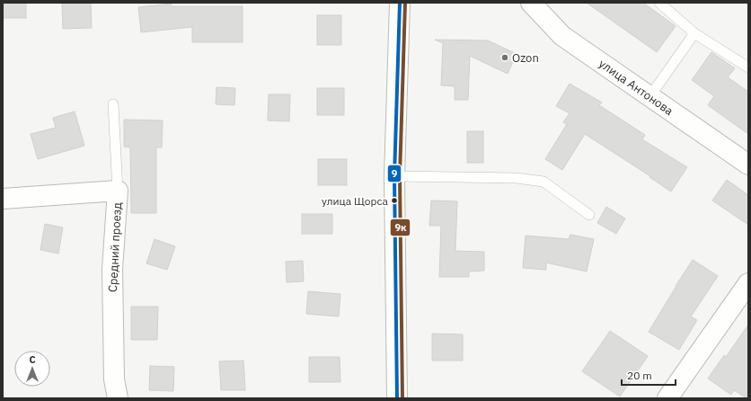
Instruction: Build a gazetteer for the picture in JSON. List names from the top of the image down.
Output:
{
  "streets": {
    "street": ["улица Антонова", "Средний проезд"]
  },
  "places": ["Ozon", "улица Щорса"],
  "lines": ["transit line 9", "transit line 9к"],
  "scale_bar": "20 m",
  "north": "top"
}
